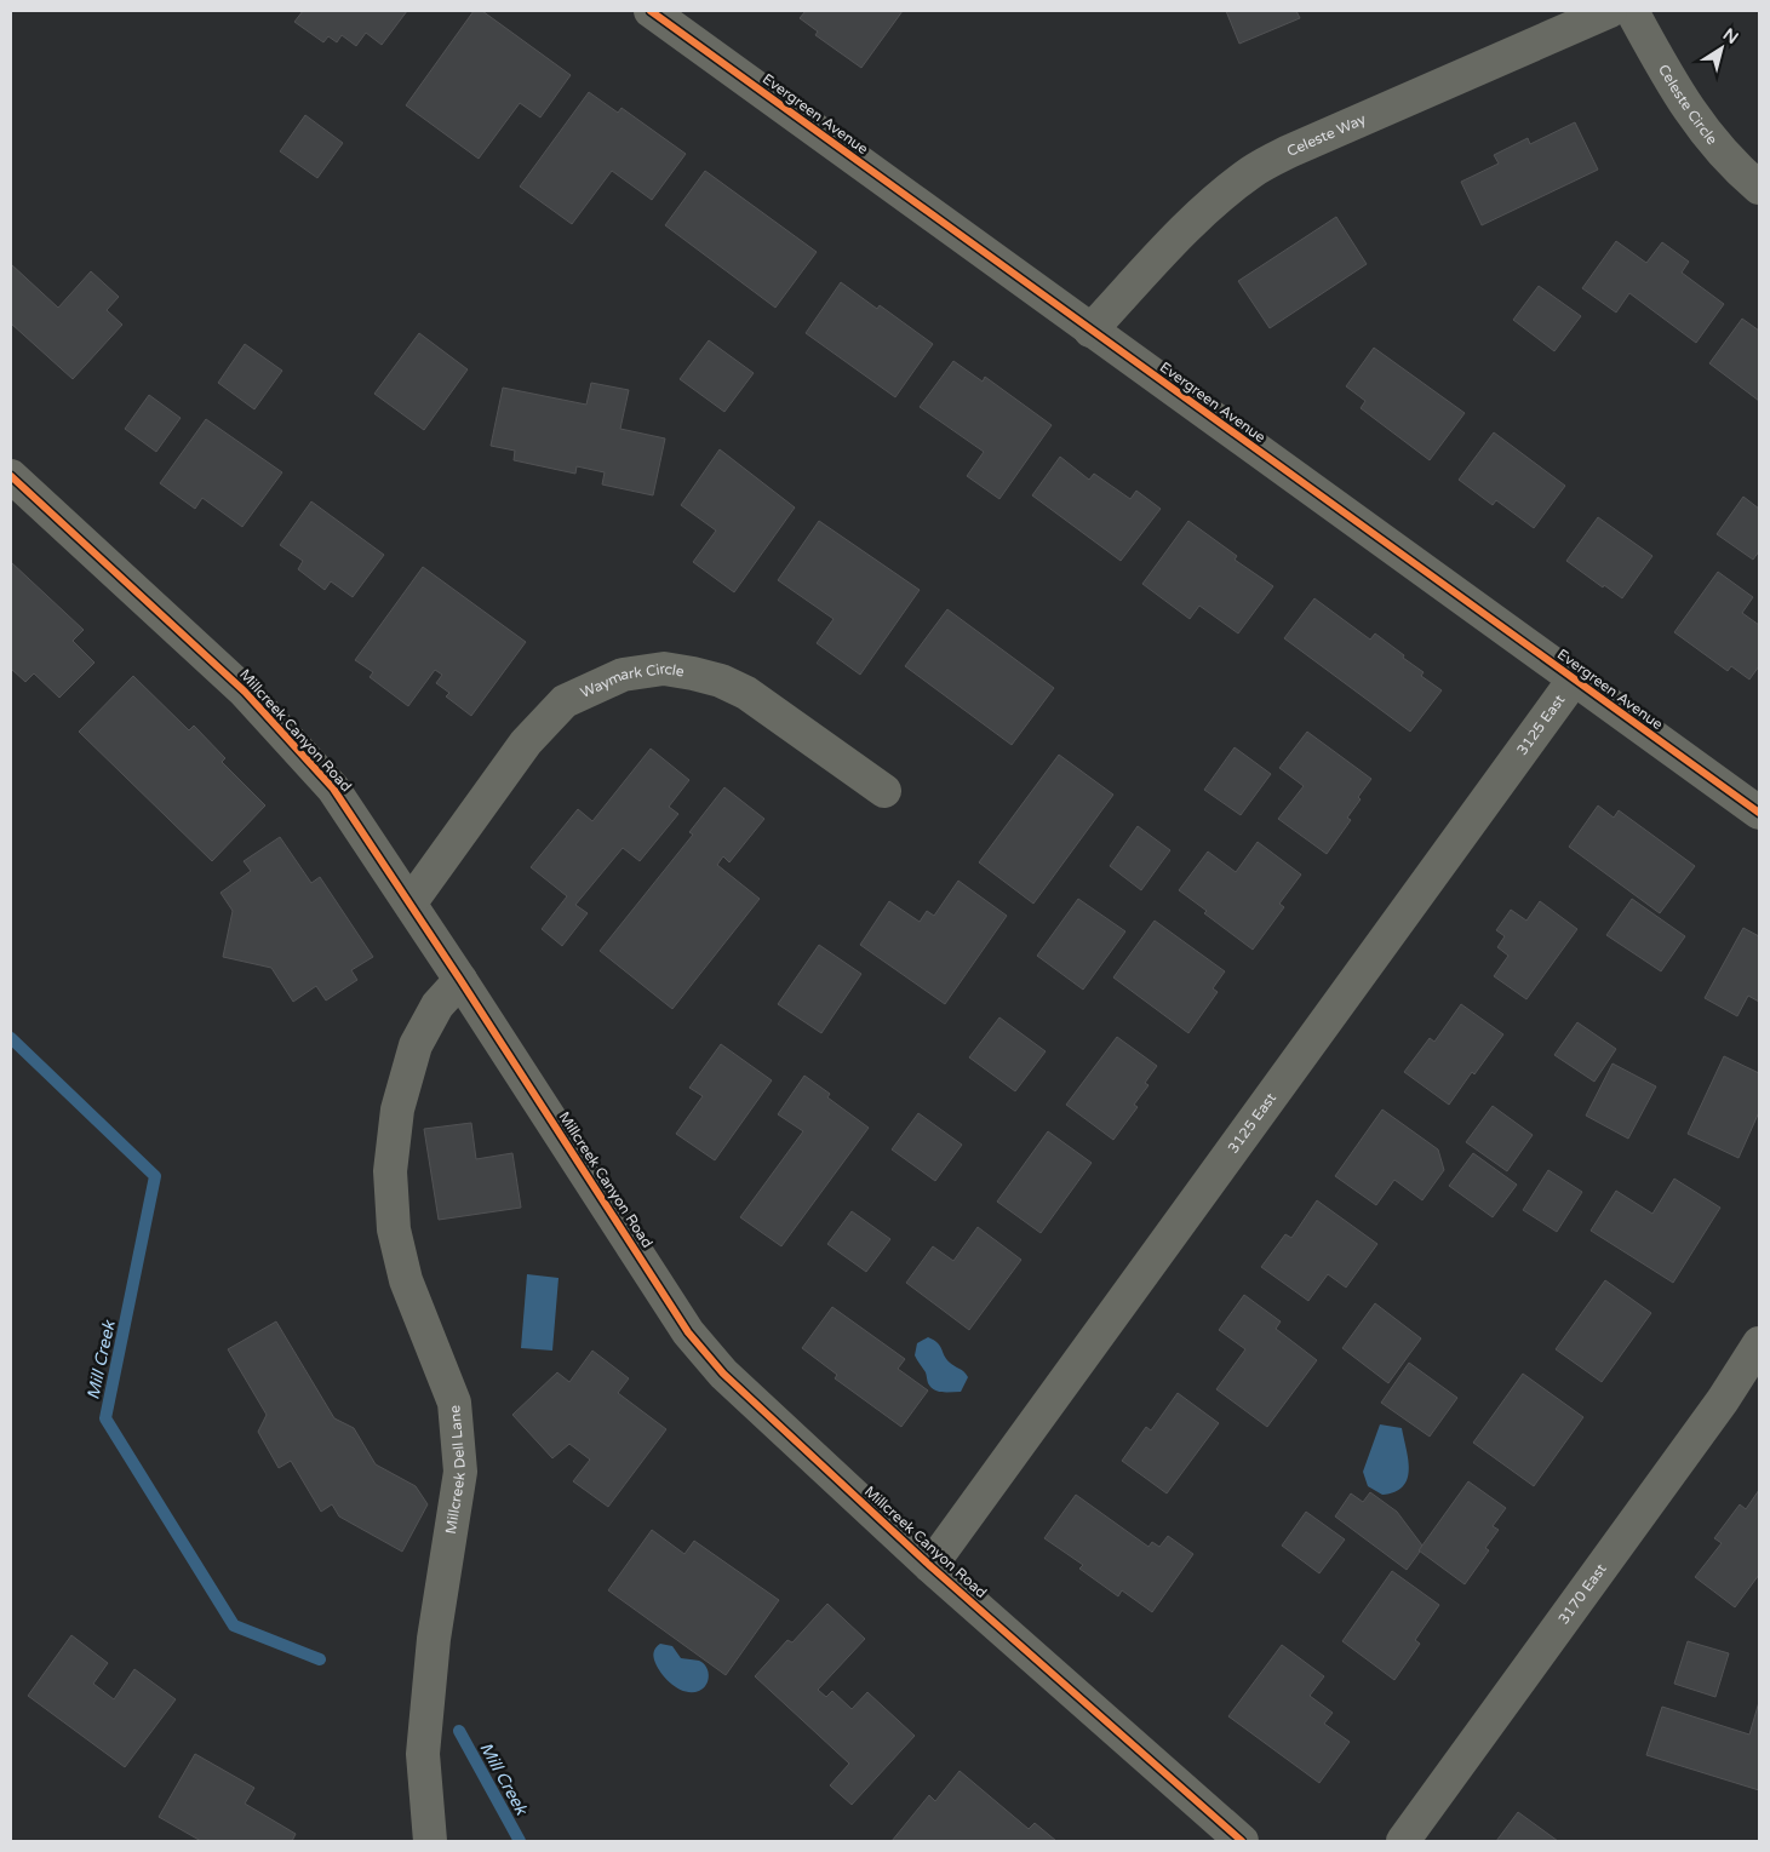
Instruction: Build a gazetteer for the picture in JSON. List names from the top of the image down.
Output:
{
  "streets": {
    "street": [
      "Celeste Circle",
      "Evergreen Avenue",
      "Celeste Way",
      "Waymark Circle",
      "3125 East",
      "Millcreek Canyon Road",
      "Millcreek Dell Lane",
      "3170 East"
    ]
  },
  "crossings": [
    ["Evergreen Avenue", "Celeste Way"],
    ["Evergreen Avenue", "3125 East"],
    ["Waymark Circle", "Millcreek Canyon Road"],
    ["3125 East", "Millcreek Canyon Road"],
    ["Millcreek Canyon Road", "Millcreek Dell Lane"]
  ],
  "water": ["Mill Creek"],
  "north": "top right"
}
